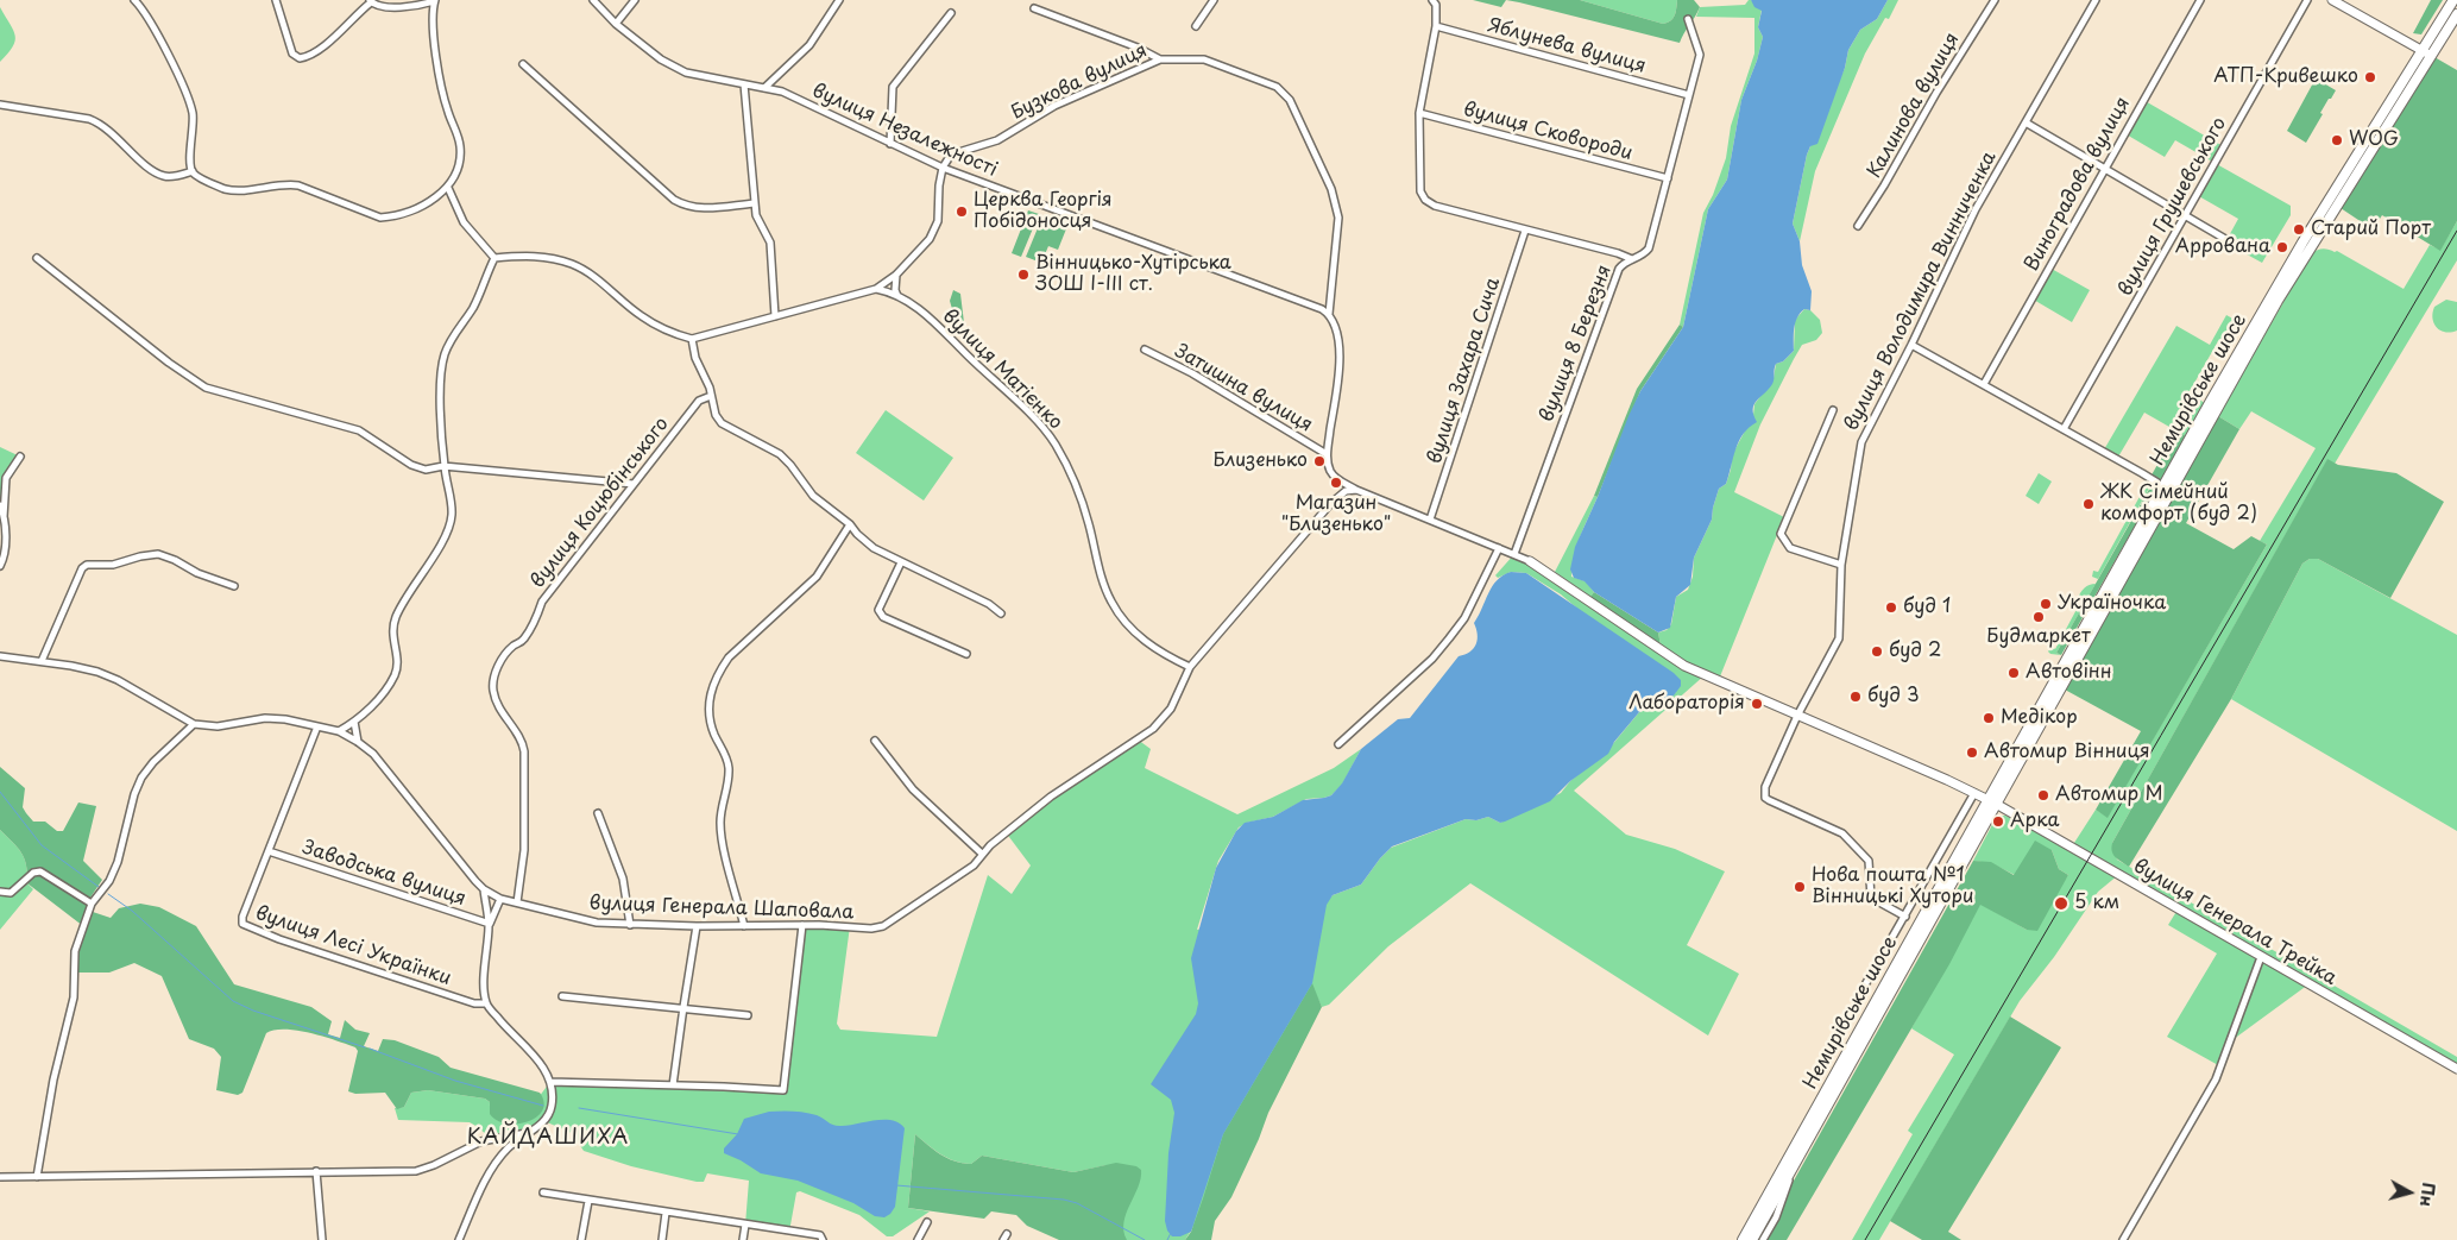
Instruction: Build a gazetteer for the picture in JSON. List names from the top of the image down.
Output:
{
  "streets": {
    "main road": ["Немирівське шосе"],
    "street": [
      "Яблунева вулиця",
      "Бузкова вулиця",
      "Калинова вулиця",
      "вулиця Незалежності",
      "вулиця Сковороди",
      "Виноградова вулиця",
      "вулиця Грушевського",
      "вулиця Володимира Винниченка",
      "вулиця 8 Березня",
      "вулиця Матієнко",
      "вулиця Захара Сича",
      "Затишна вулиця",
      "вулиця Коцюбінського",
      "Заводська вулиця",
      "вулиця Генерала Шаповала",
      "вулиця Генерала Трейка",
      "вулиця Лесі Українки"
    ]
  },
  "crossings": [
    ["Яблунева вулиця", "вулиця 8 Березня"],
    ["Бузкова вулиця", "вулиця Незалежності"],
    ["вулиця Сковороди", "вулиця 8 Березня"],
    ["вулиця Володимира Винниченка", "вулиця Генерала Трейка"],
    ["вулиця Матієнко", "вулиця Генерала Шаповала"],
    ["Немирівське шосе", "вулиця Генерала Трейка"],
    ["вулиця Коцюбінського", "вулиця Генерала Шаповала"],
    ["Заводська вулиця", "вулиця Лесі Українки"],
    ["вулиця Генерала Шаповала", "вулиця Лесі Українки"]
  ],
  "districts": ["КАЙДАШИХА"],
  "places": [
    "АТП-Кривешко",
    "WOG",
    "Церква Георгія Побідоносця",
    "Старий Порт",
    "Аррована",
    "Вінницько-Хутірська ЗОШ І-ІІІ ст.",
    "Близенько",
    "Магазин \"Близенько\"",
    "ЖК Сімейний комфорт (буд 2)",
    "Україночка",
    "буд 1",
    "Будмаркет",
    "буд 2",
    "Автовінн",
    "буд 3",
    "Лабораторія",
    "Медікор",
    "Автомир Вінниця",
    "Автомир М",
    "Арка",
    "Нова пошта №1 Вінницькі Хутори",
    "5 км"
  ],
  "north": "right"
}
